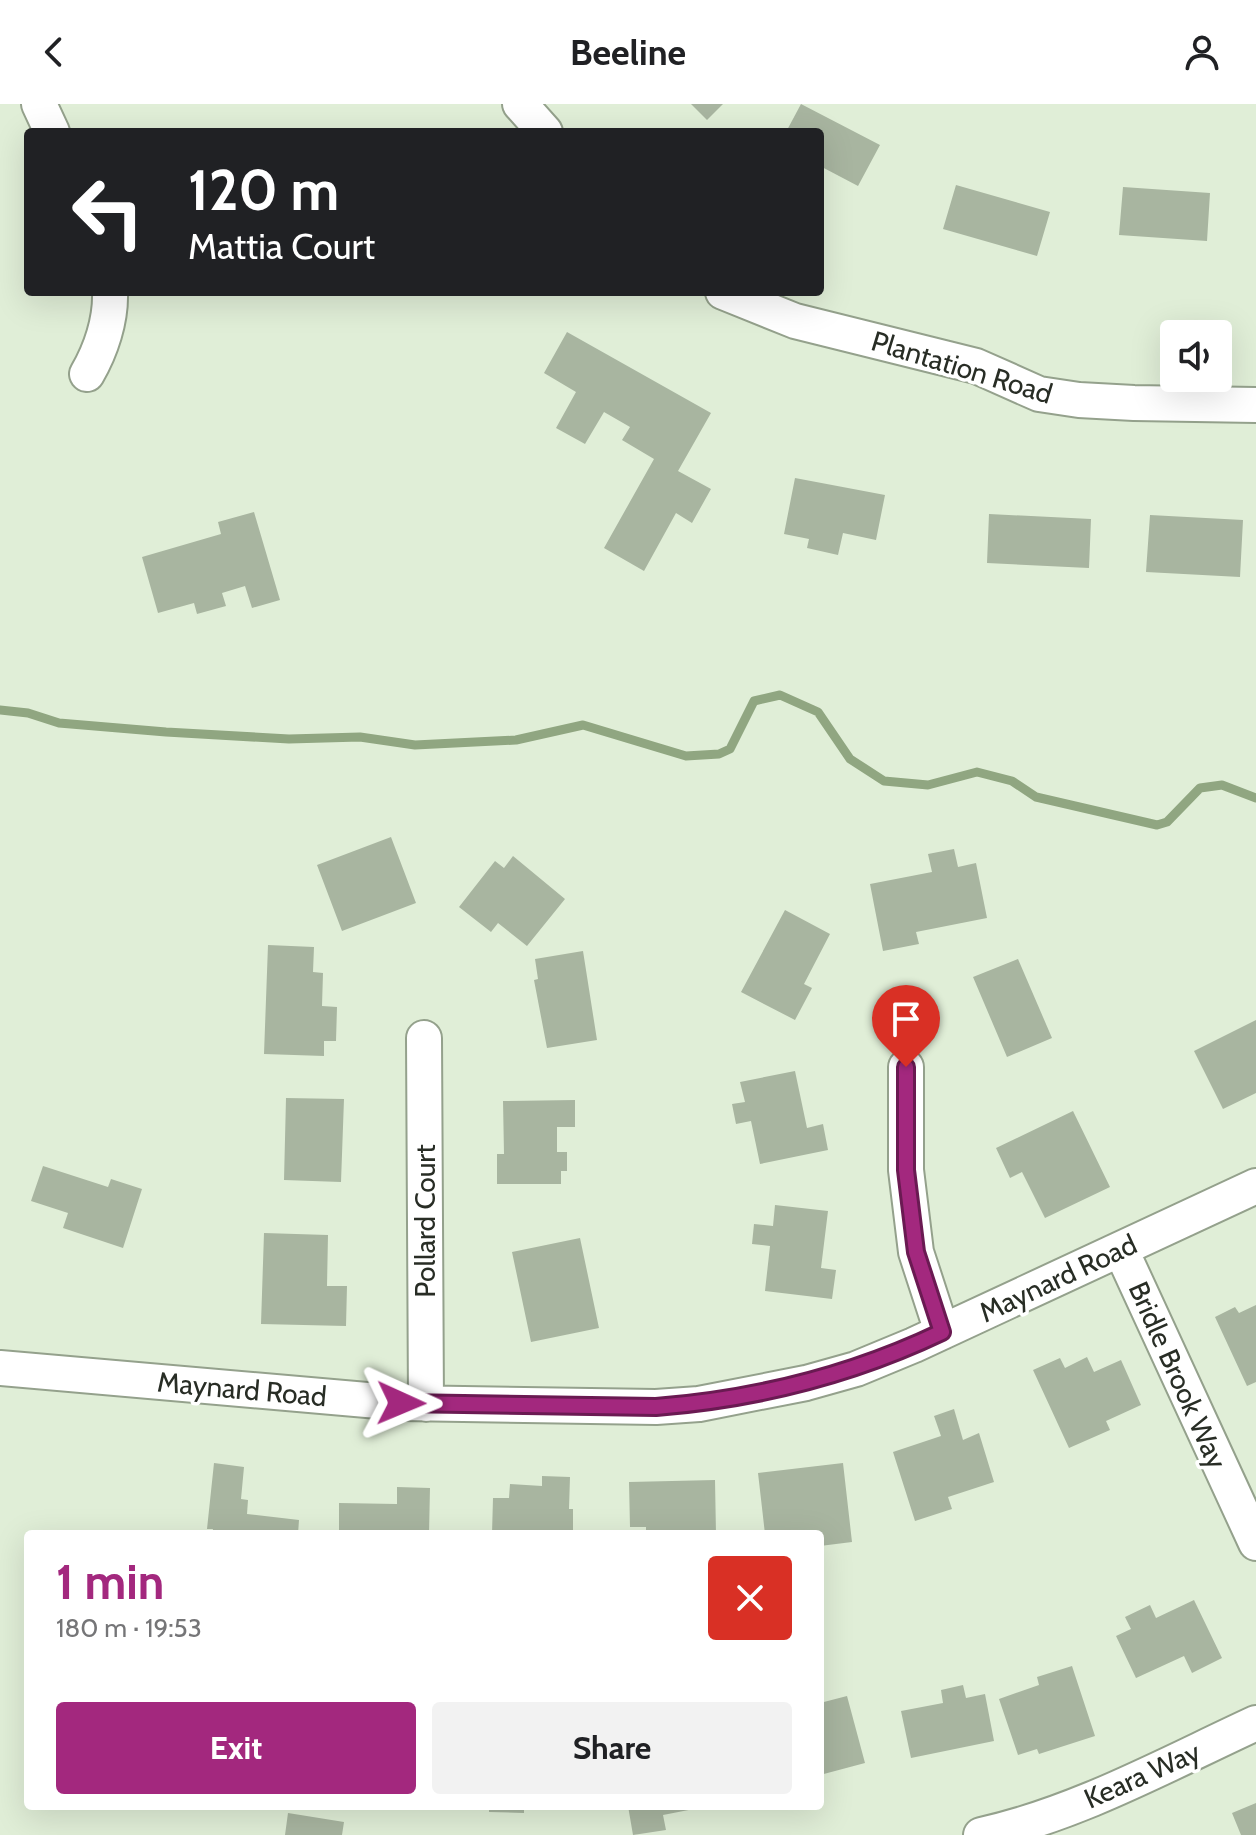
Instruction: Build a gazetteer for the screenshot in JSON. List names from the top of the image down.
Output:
{
  "streets": {
    "street": [
      "Plantation Road",
      "Pollard Court",
      "Maynard Road",
      "Bridle Brook Way",
      "Keara Way"
    ]
  },
  "crossings": [
    ["Pollard Court", "Maynard Road"],
    ["Maynard Road", "Bridle Brook Way"]
  ],
  "page": {
    "header": "Beeline",
    "turn": ["120 m", "Mattia Court"],
    "heading": ["1 min", "180 m · 19:53"],
    "buttons": ["Exit", "Share"]
  }
}
